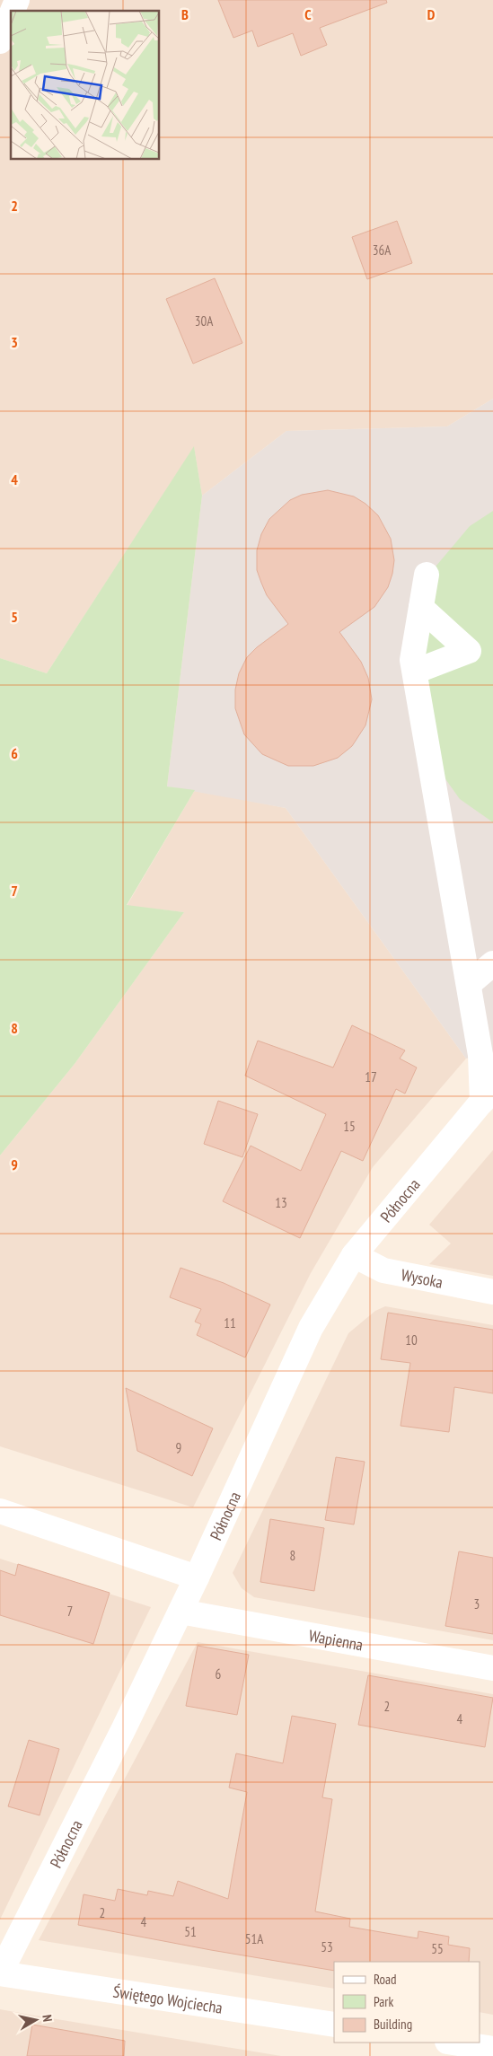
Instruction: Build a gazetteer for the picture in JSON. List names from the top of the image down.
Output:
{
  "streets": {
    "street": [
      "Północna",
      "Wysoka",
      "Wapienna",
      "Świętego Wojciecha"
    ]
  },
  "crossings": [
    ["Północna", "Wysoka"],
    ["Północna", "Wapienna"],
    ["Północna", "Świętego Wojciecha"]
  ],
  "house_numbers": [
    "36A",
    "30A",
    "17",
    "15",
    "13",
    "11",
    "10",
    "9",
    "8",
    "3",
    "7",
    "6",
    "2",
    "4",
    "2",
    "4",
    "51",
    "51A",
    "53",
    "55"
  ],
  "legend": ["Road", "Park", "Building"],
  "north": "right",
  "grid": {
    "columns": ["B", "C", "D"],
    "rows": [
      "2",
      "3",
      "4",
      "5",
      "6",
      "7",
      "8",
      "9"
    ]
  }
}
